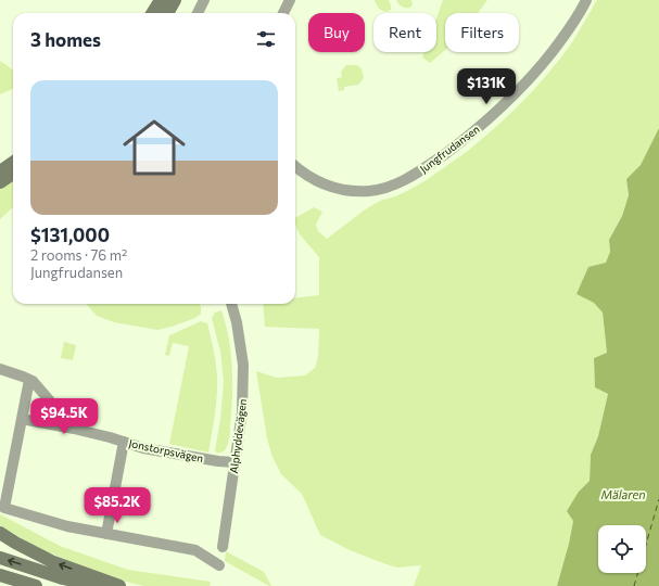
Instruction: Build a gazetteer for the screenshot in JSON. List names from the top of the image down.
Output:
{
  "streets": {
    "street": ["Jungfrudansen", "Alphyddevägen", "Jonstorpsvägen"]
  },
  "crossings": [
    ["Alphyddevägen", "Jonstorpsvägen"]
  ],
  "water": ["Mälaren"],
  "page": {
    "chip": ["Buy", "Rent", "Filters"],
    "heading": "3 homes",
    "list": [
      {
        "name": "$131,000",
        "note": "2 rooms · 76 m² · Jungfrudansen"
      }
    ],
    "price": ["$131K", "$94.5K", "$85.2K"]
  }
}
